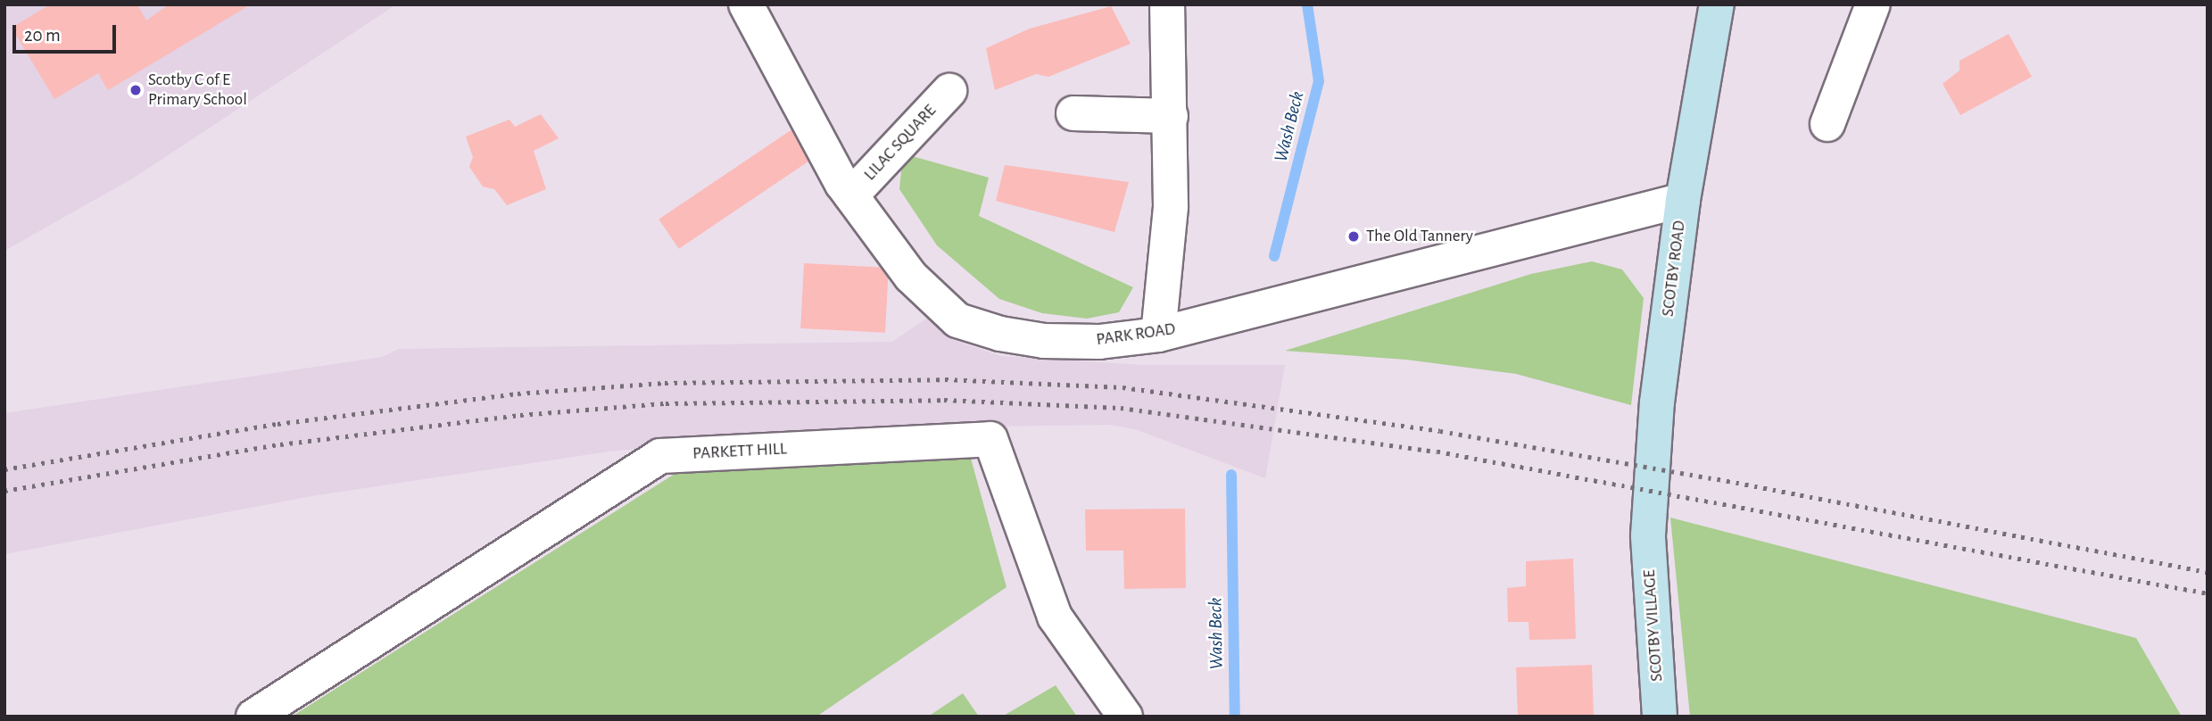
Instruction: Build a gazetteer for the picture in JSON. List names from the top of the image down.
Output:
{
  "streets": {
    "street": [
      "LILAC SQUARE",
      "SCOTBY ROAD",
      "PARK ROAD",
      "PARKETT HILL",
      "SCOTBY VILLAGE"
    ]
  },
  "crossings": [
    ["LILAC SQUARE", "PARK ROAD"],
    ["SCOTBY ROAD", "PARK ROAD"],
    ["SCOTBY ROAD", "SCOTBY VILLAGE"]
  ],
  "water": ["Wash Beck"],
  "places": ["Scotby C of E Primary School", "The Old Tannery"],
  "scale_bar": "20 m"
}
